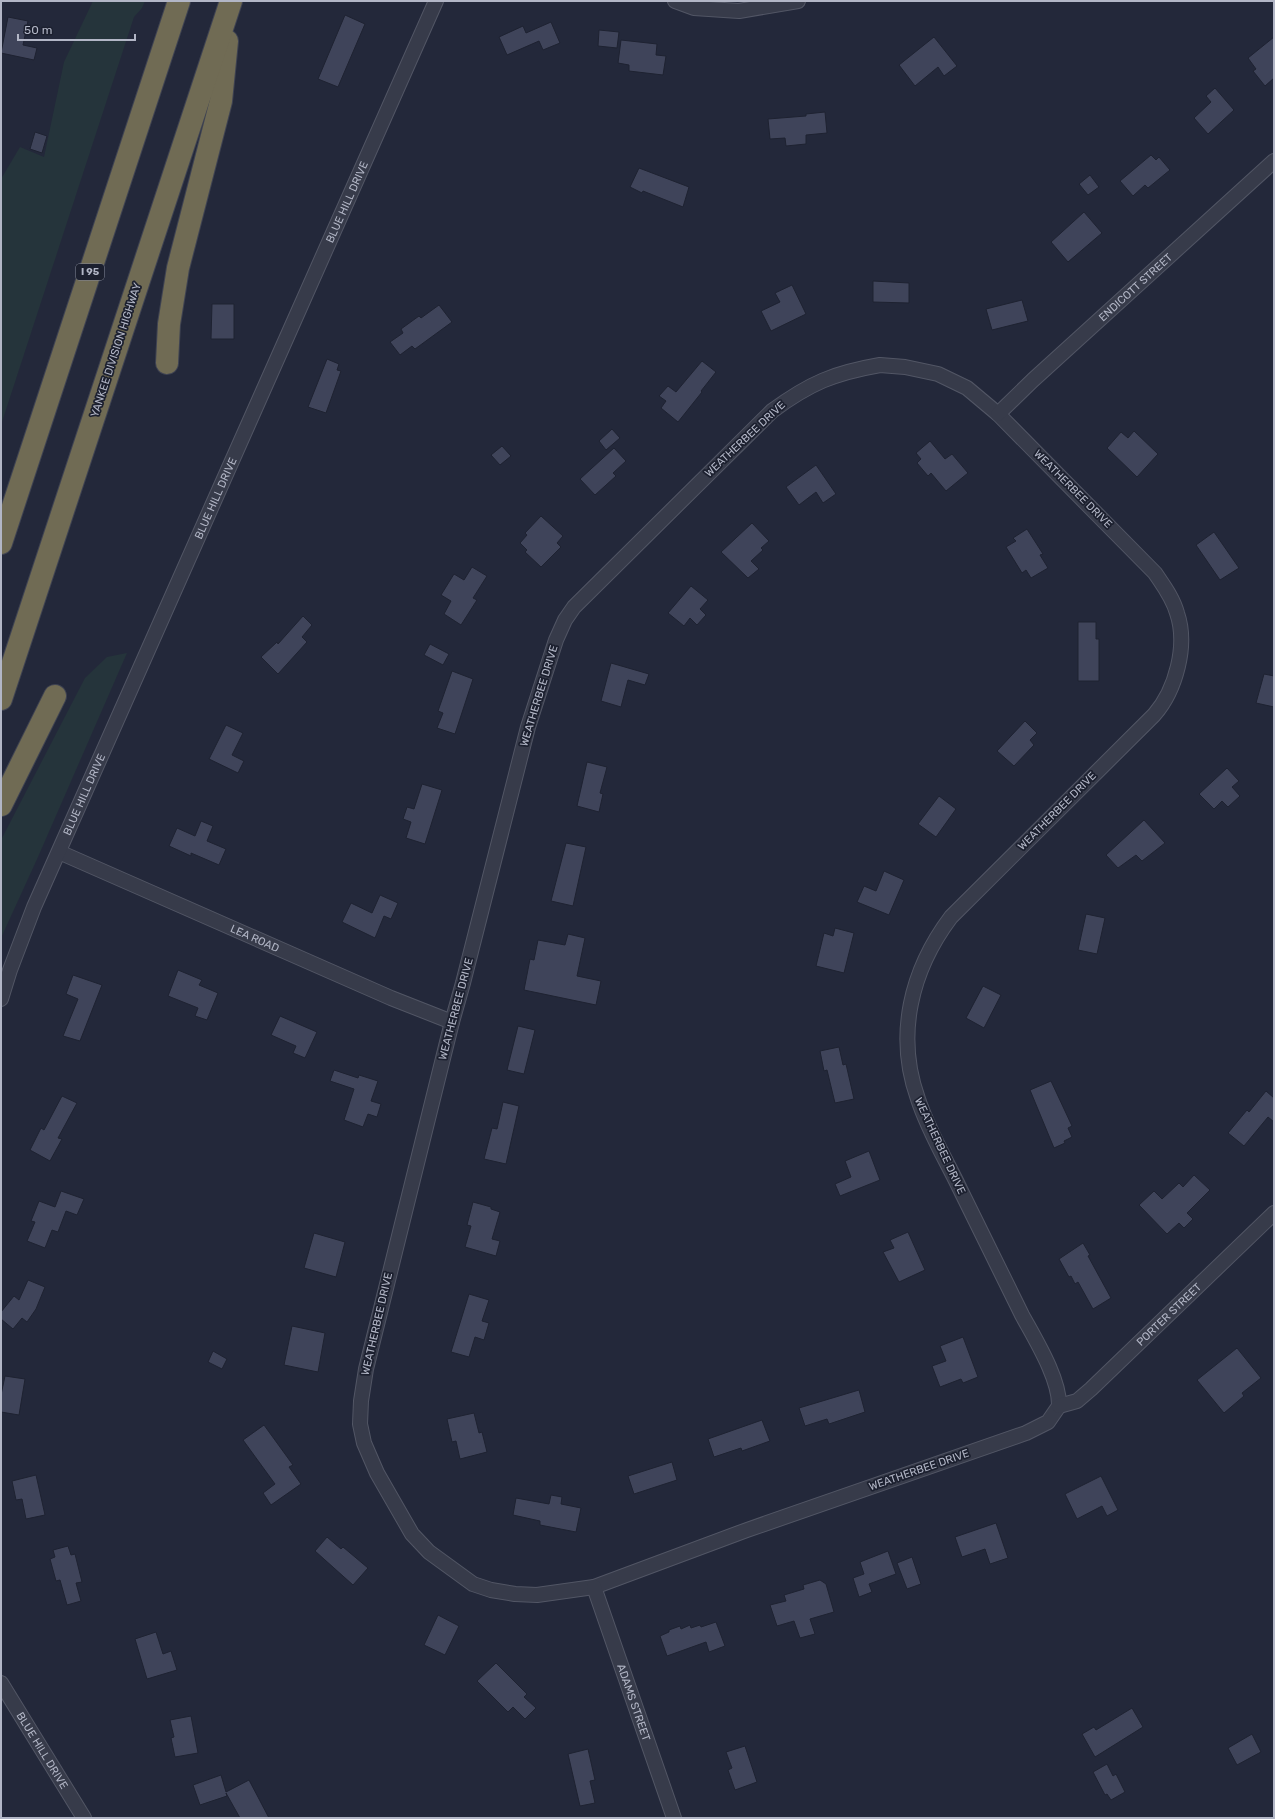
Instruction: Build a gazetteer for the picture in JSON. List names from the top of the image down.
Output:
{
  "streets": {
    "highway": ["I 95", "YANKEE DIVISION HIGHWAY"],
    "street": [
      "BLUE HILL DRIVE",
      "ENDICOTT STREET",
      "WEATHERBEE DRIVE",
      "LEA ROAD",
      "PORTER STREET",
      "ADAMS STREET"
    ]
  },
  "crossings": [
    ["BLUE HILL DRIVE", "LEA ROAD"],
    ["ENDICOTT STREET", "WEATHERBEE DRIVE"],
    ["WEATHERBEE DRIVE", "LEA ROAD"],
    ["WEATHERBEE DRIVE", "PORTER STREET"],
    ["WEATHERBEE DRIVE", "ADAMS STREET"]
  ],
  "scale_bar": "50 m"
}
